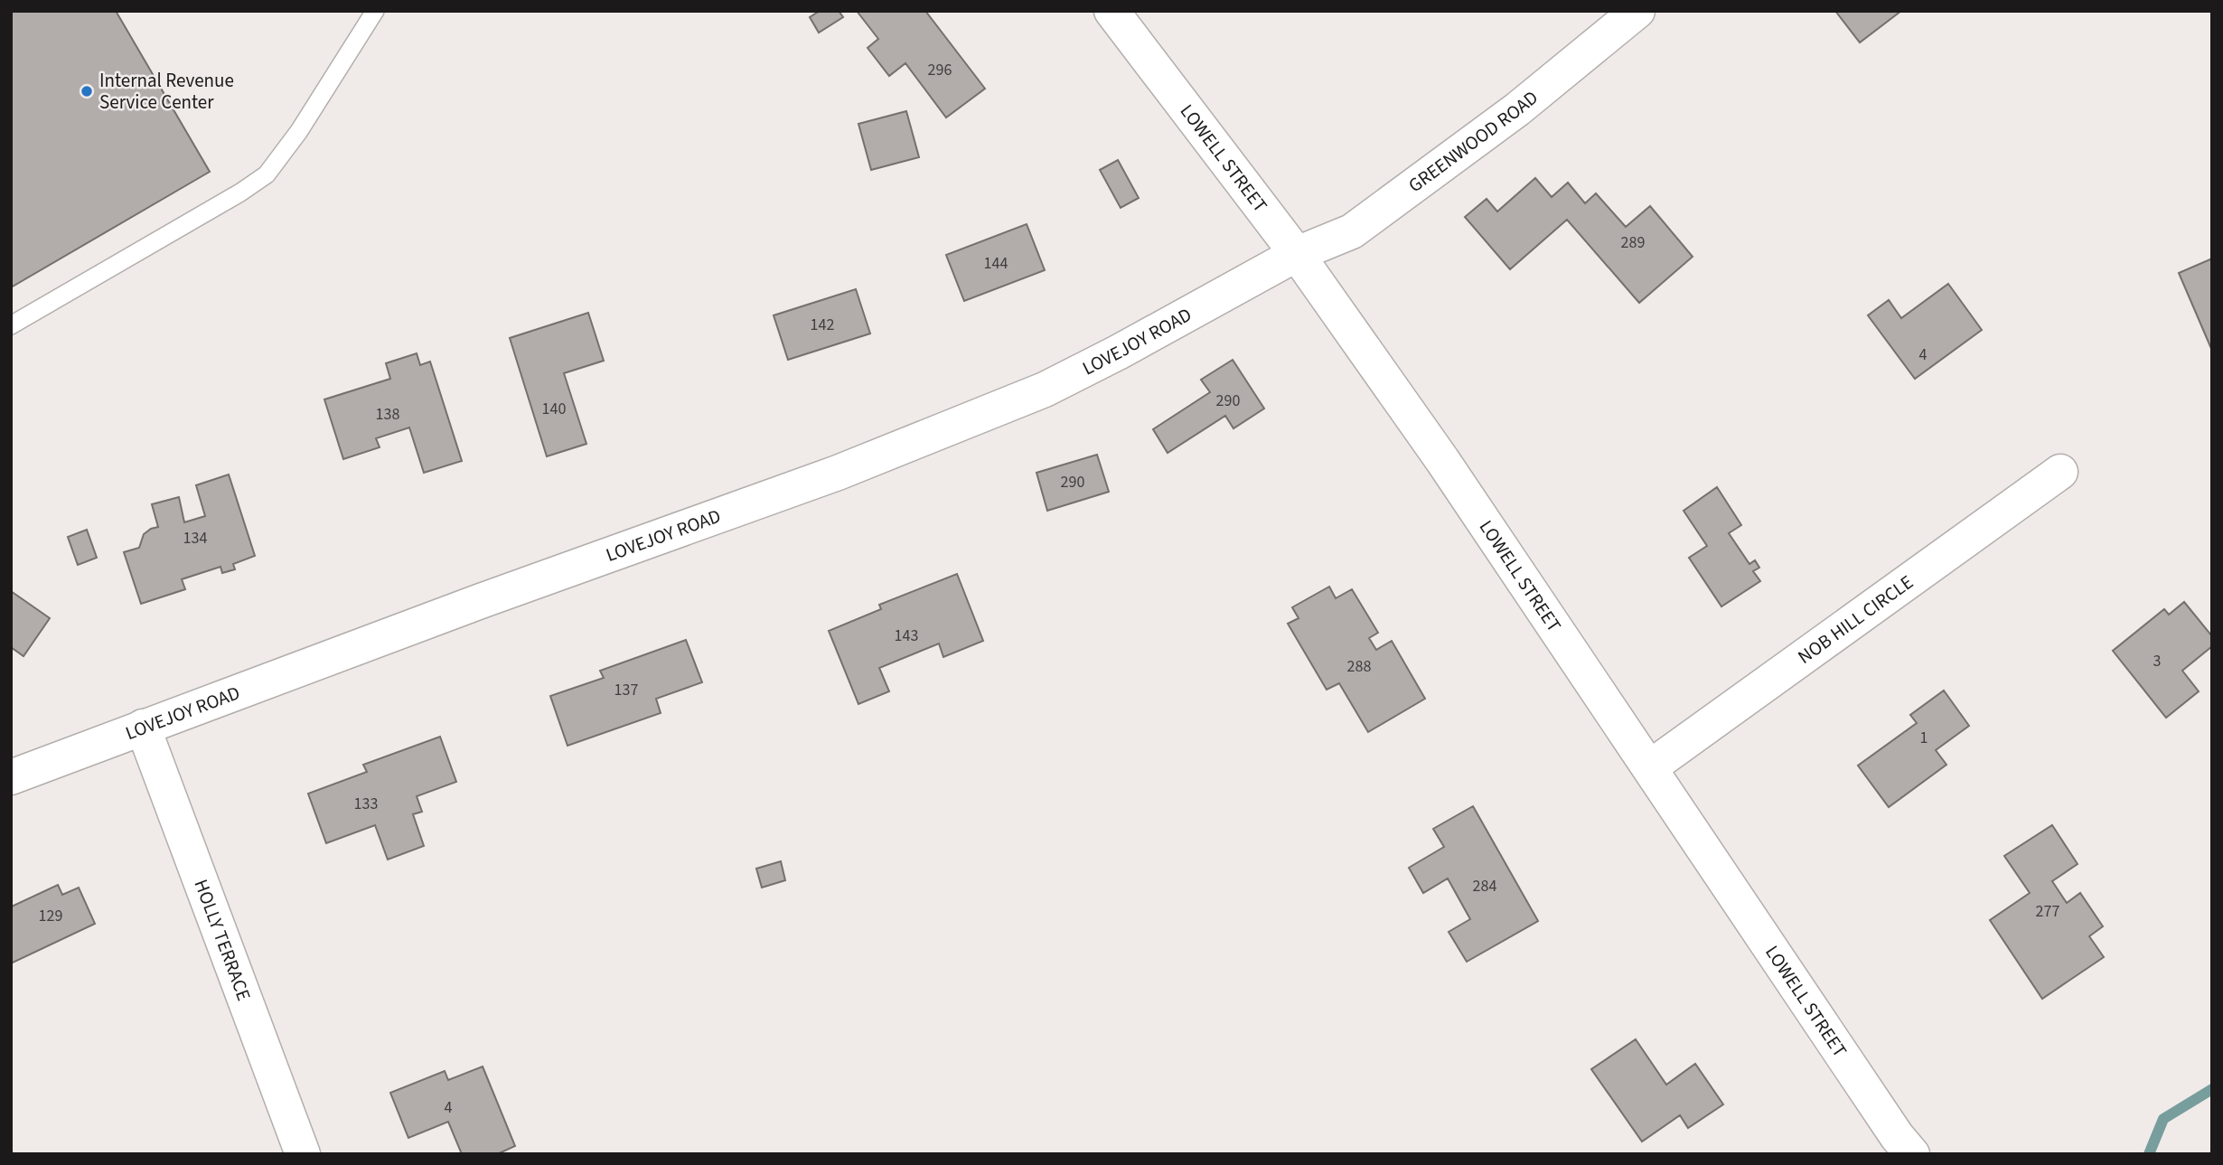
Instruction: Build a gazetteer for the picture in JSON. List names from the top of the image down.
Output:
{
  "streets": {
    "main road": [
      "GREENWOOD ROAD",
      "LOWELL STREET",
      "LOVEJOY ROAD",
      "NOB HILL CIRCLE",
      "HOLLY TERRACE"
    ]
  },
  "crossings": [
    ["GREENWOOD ROAD", "LOWELL STREET"],
    ["GREENWOOD ROAD", "LOVEJOY ROAD"],
    ["LOWELL STREET", "LOVEJOY ROAD"],
    ["LOWELL STREET", "NOB HILL CIRCLE"],
    ["LOVEJOY ROAD", "HOLLY TERRACE"]
  ],
  "places": ["Internal Revenue Service Center"],
  "house_numbers": [
    "296",
    "289",
    "144",
    "142",
    "4",
    "290",
    "140",
    "138",
    "290",
    "134",
    "143",
    "3",
    "288",
    "137",
    "1",
    "133",
    "284",
    "277",
    "129",
    "4"
  ]
}
